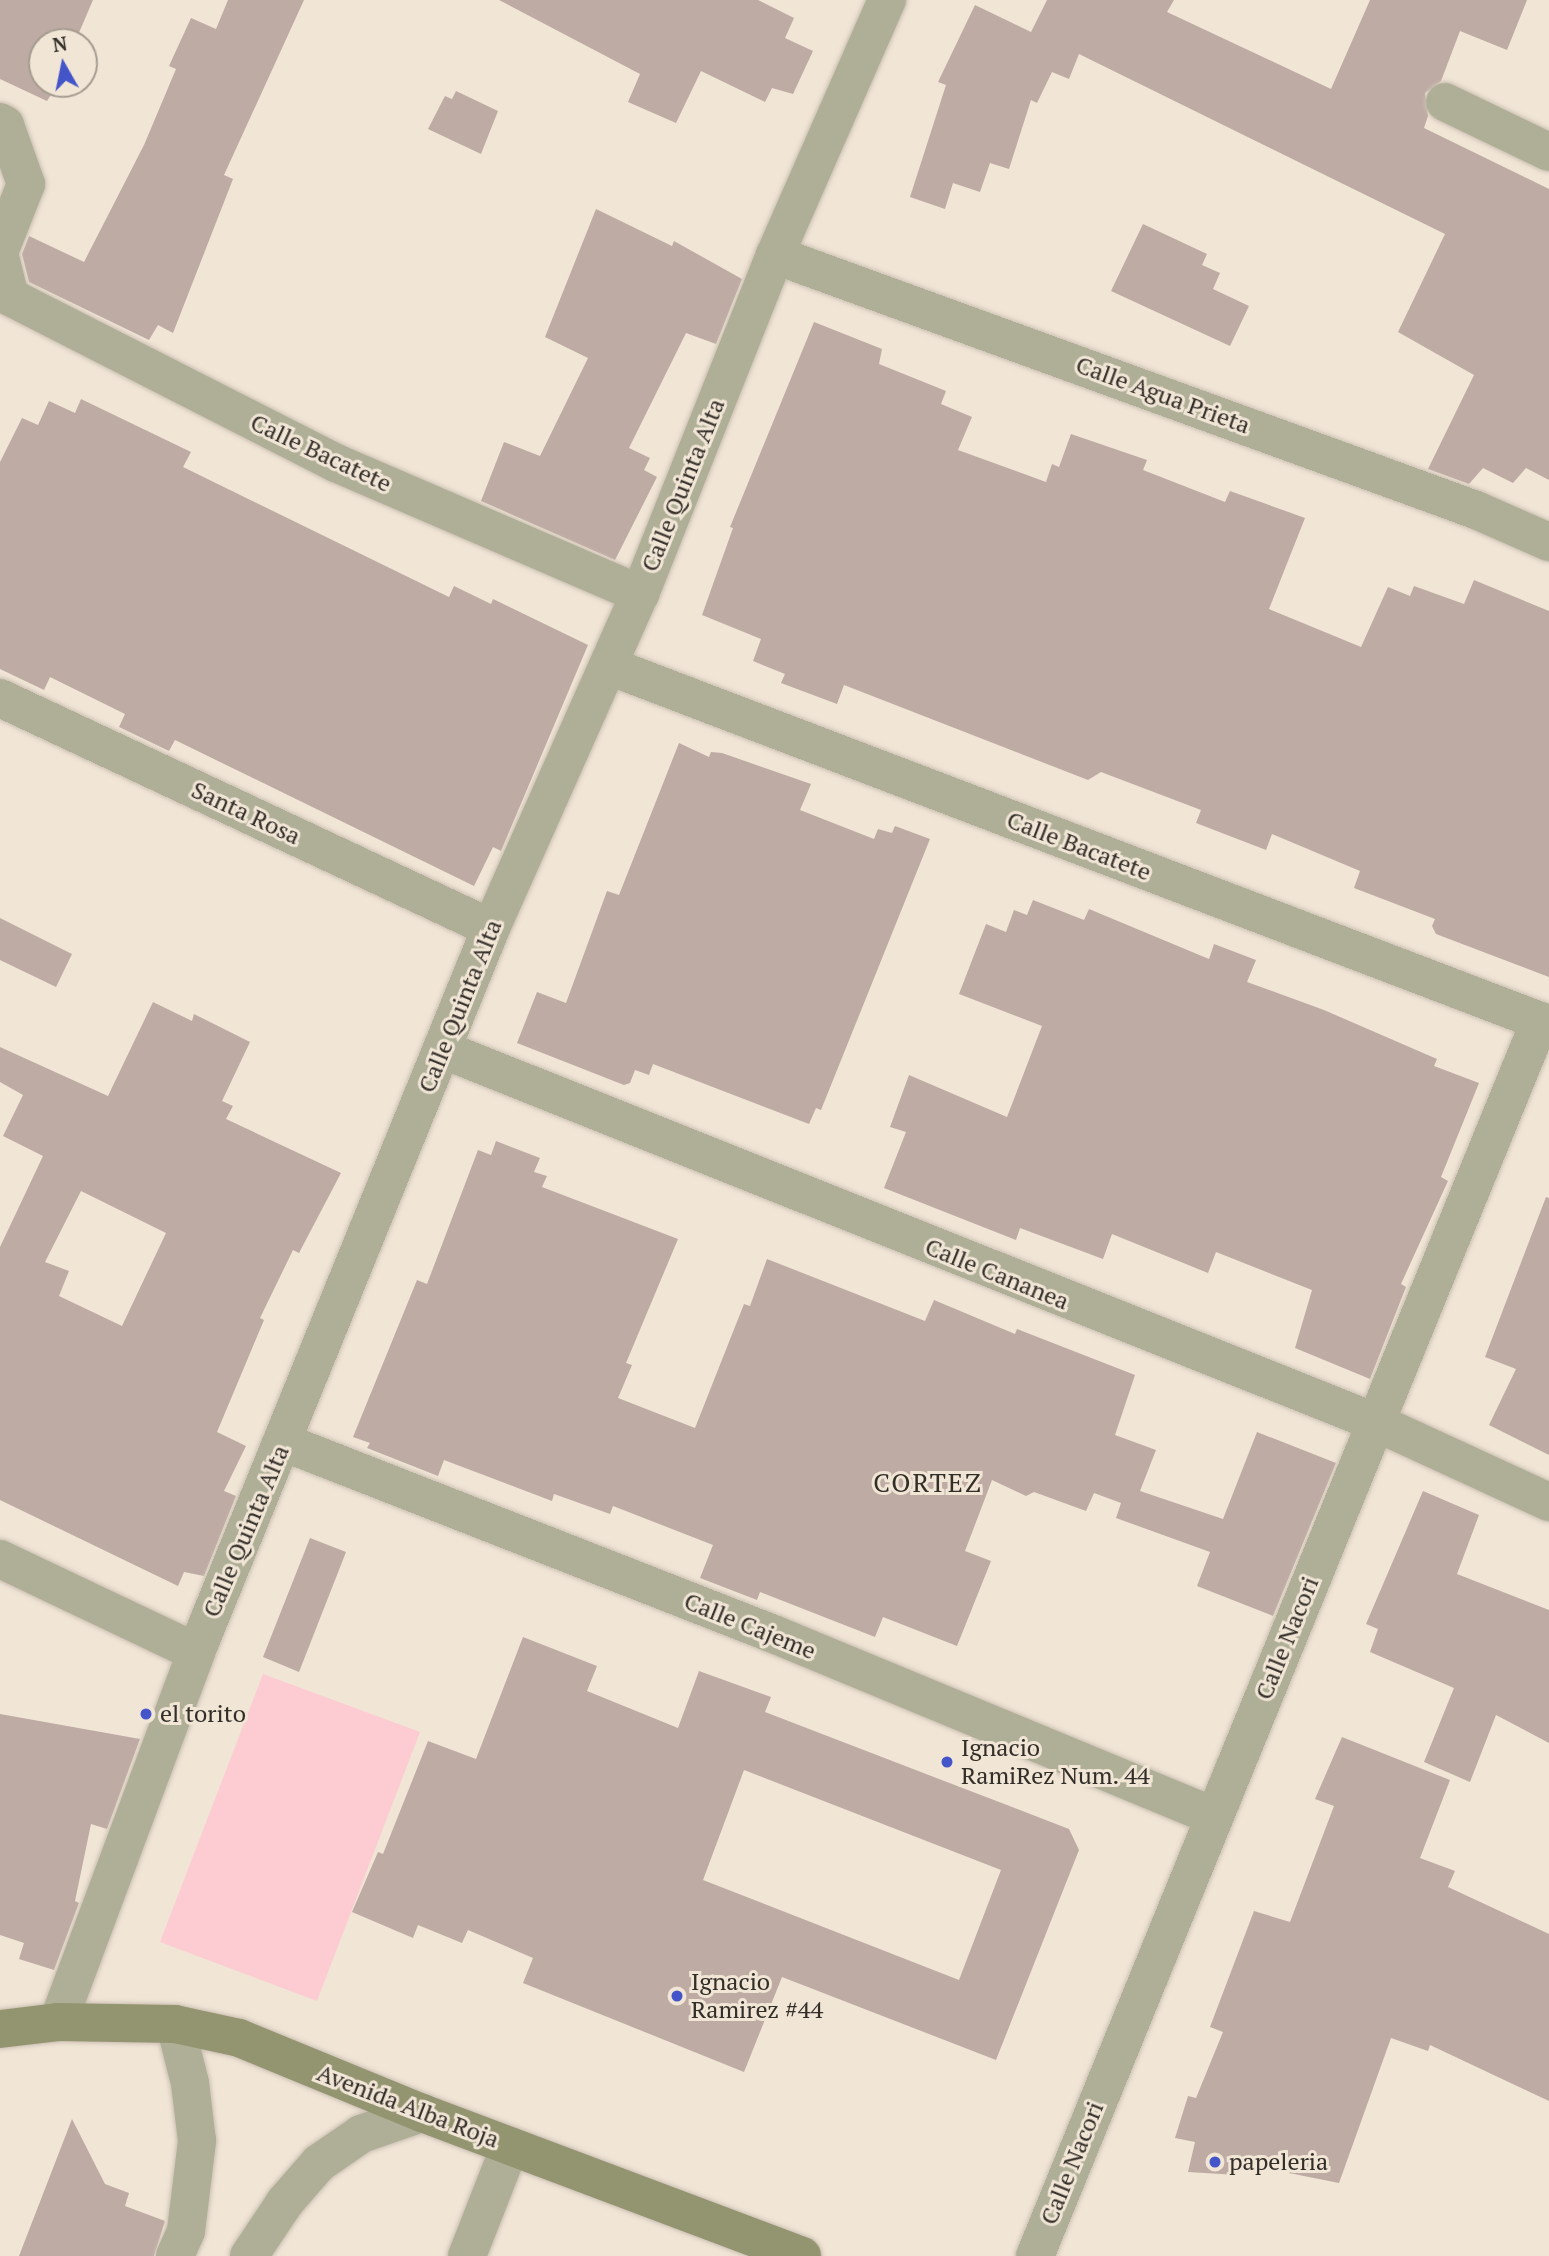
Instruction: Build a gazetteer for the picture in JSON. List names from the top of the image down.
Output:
{
  "streets": {
    "main road": ["Avenida Alba Roja"],
    "street": [
      "Calle Agua Prieta",
      "Calle Bacatete",
      "Calle Quinta Alta",
      "Santa Rosa",
      "Calle Cananea",
      "Calle Cajeme",
      "Calle Nacori"
    ]
  },
  "crossings": [
    ["Calle Agua Prieta", "Calle Quinta Alta"],
    ["Calle Bacatete", "Calle Quinta Alta"],
    ["Calle Bacatete", "Calle Nacori"],
    ["Calle Quinta Alta", "Santa Rosa"],
    ["Calle Quinta Alta", "Calle Cananea"],
    ["Calle Quinta Alta", "Calle Cajeme"],
    ["Calle Quinta Alta", "Avenida Alba Roja"],
    ["Calle Cananea", "Calle Nacori"],
    ["Calle Cajeme", "Calle Nacori"]
  ],
  "districts": ["CORTEZ"],
  "places": [
    "el torito",
    "Ignacio RamiRez Num. 44",
    "Ignacio Ramirez #44",
    "papeleria"
  ],
  "north": "top"
}
